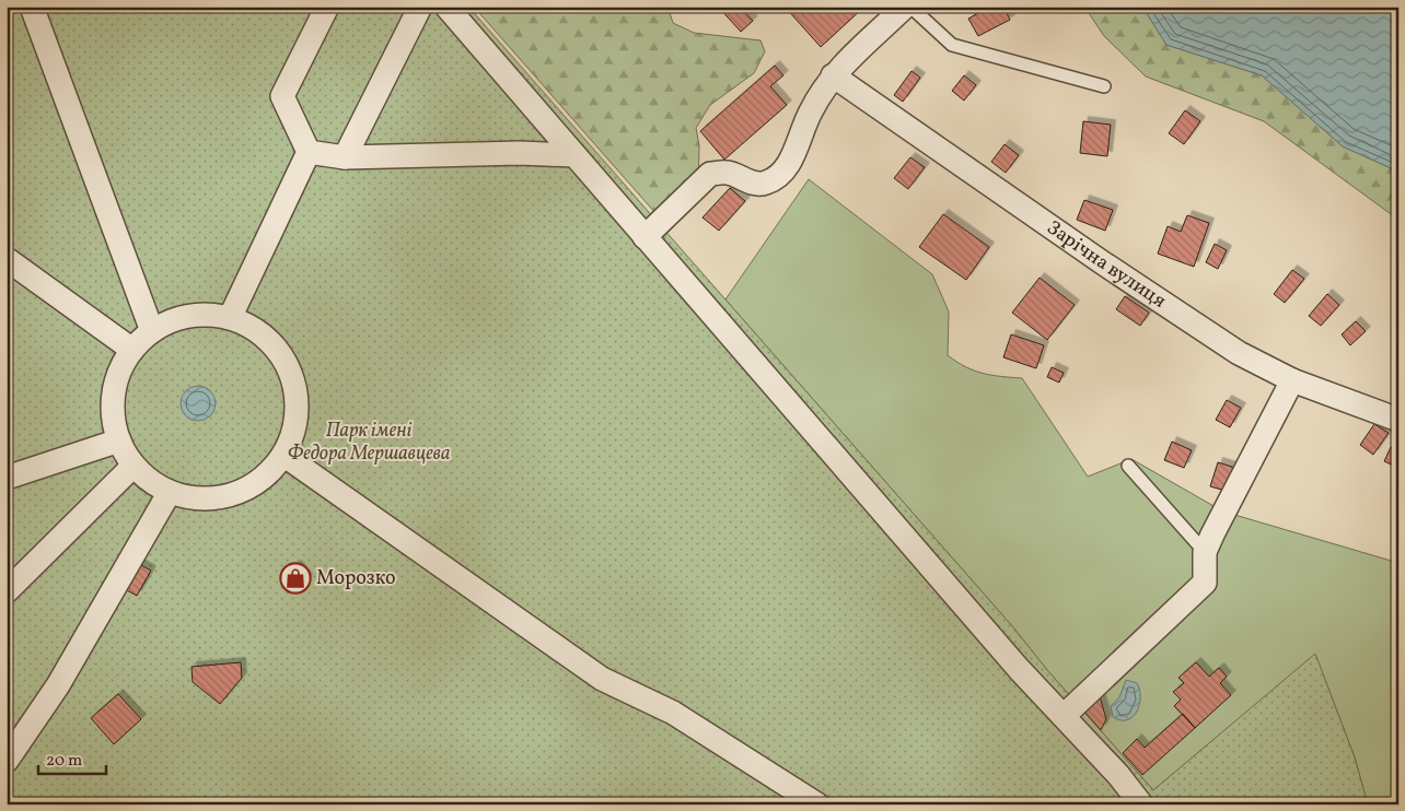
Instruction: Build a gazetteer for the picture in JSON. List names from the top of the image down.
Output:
{
  "streets": {
    "street": ["Зарічна вулиця"]
  },
  "parks": ["Парк імені Федора Мершавцева"],
  "places": {
    "shop": ["Морозко"]
  },
  "scale_bar": "20 m"
}
